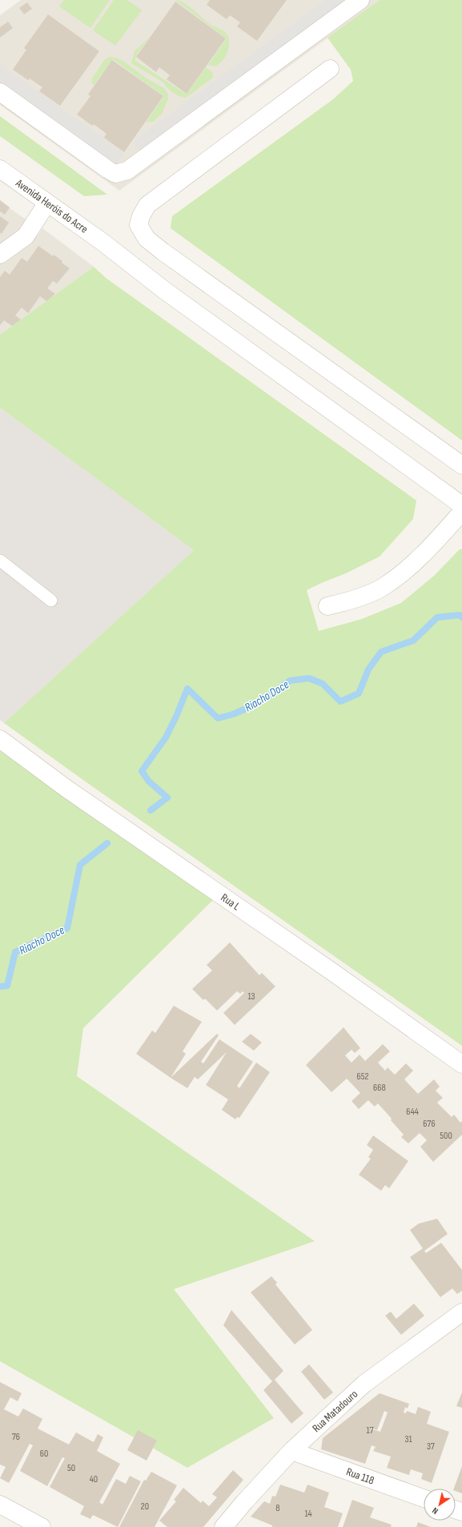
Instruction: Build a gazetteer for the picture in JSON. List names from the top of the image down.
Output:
{
  "streets": {
    "street": [
      "Avenida Heróis do Acre",
      "Rua L",
      "Rua Matadouro",
      "Rua 118"
    ]
  },
  "crossings": [
    ["Rua Matadouro", "Rua 118"]
  ],
  "water": ["Riacho Doce"],
  "house_numbers": [
    "13",
    "652",
    "668",
    "644",
    "676",
    "500",
    "17",
    "76",
    "31",
    "37",
    "60",
    "50",
    "40",
    "20",
    "8",
    "14"
  ],
  "north": "bottom left"
}
